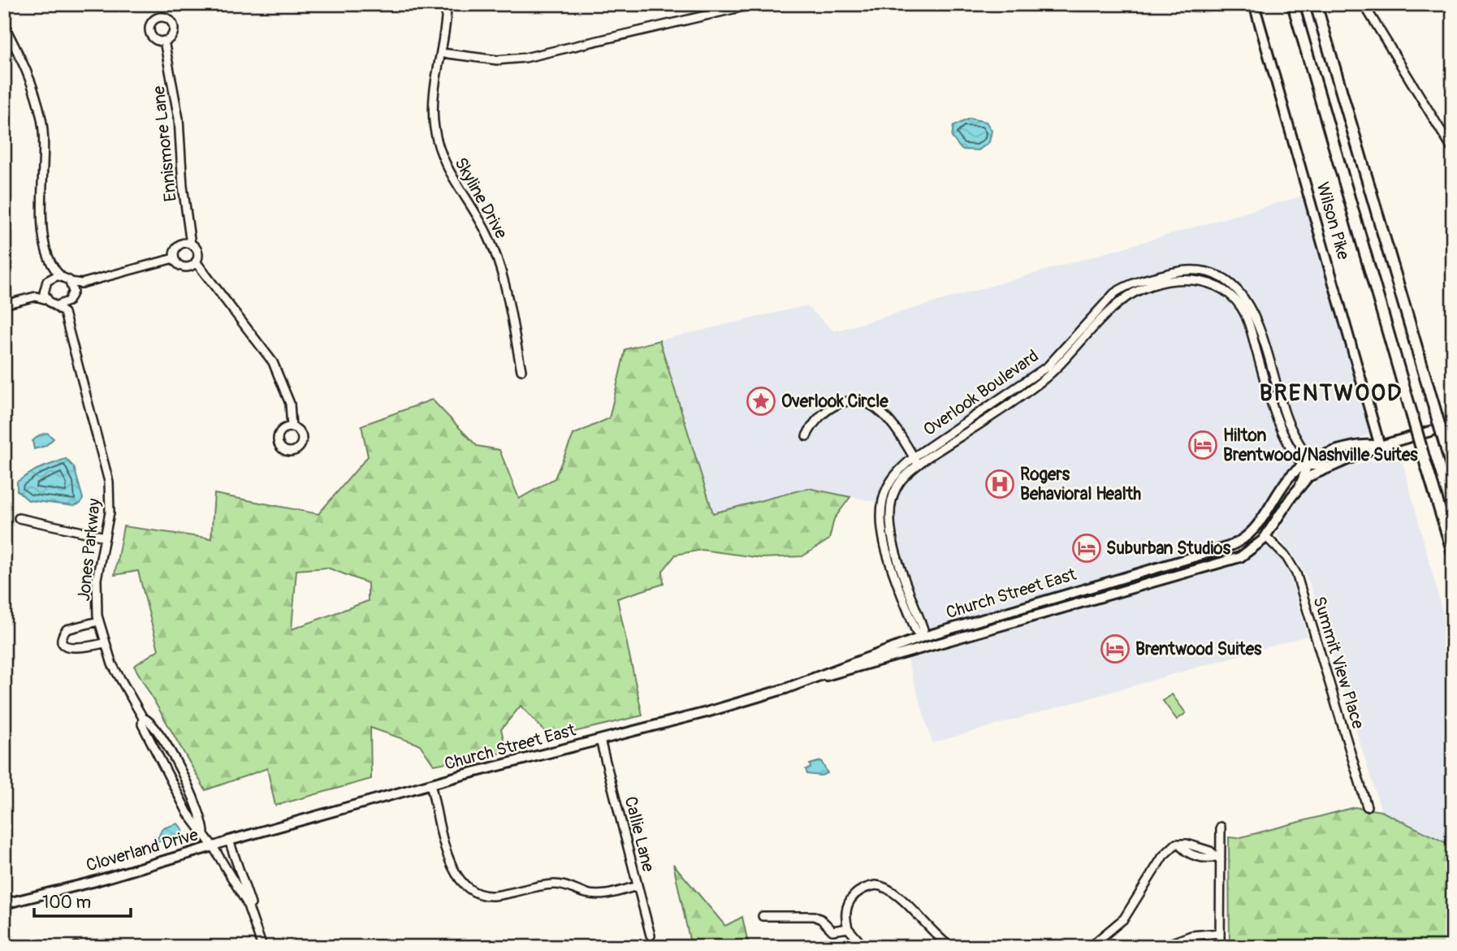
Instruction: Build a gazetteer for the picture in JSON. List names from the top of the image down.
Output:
{
  "streets": {
    "main road": ["Wilson Pike", "Church Street East", "Cloverland Drive"],
    "street": [
      "Ennismore Lane",
      "Skyline Drive",
      "Overlook Boulevard",
      "Jones Parkway",
      "Summit View Place",
      "Callie Lane"
    ]
  },
  "crossings": [
    ["Wilson Pike", "Church Street East"],
    ["Overlook Boulevard", "Church Street East"],
    ["Jones Parkway", "Church Street East"],
    ["Jones Parkway", "Cloverland Drive"],
    ["Church Street East", "Summit View Place"],
    ["Church Street East", "Callie Lane"],
    ["Church Street East", "Cloverland Drive"]
  ],
  "districts": ["BRENTWOOD"],
  "places": {
    "place": ["Overlook Circle"],
    "hotel": ["Hilton Brentwood/Nashville Suites", "Suburban Studios", "Brentwood Suites"],
    "hospital": ["Rogers Behavioral Health"]
  },
  "scale_bar": "100 m"
}
